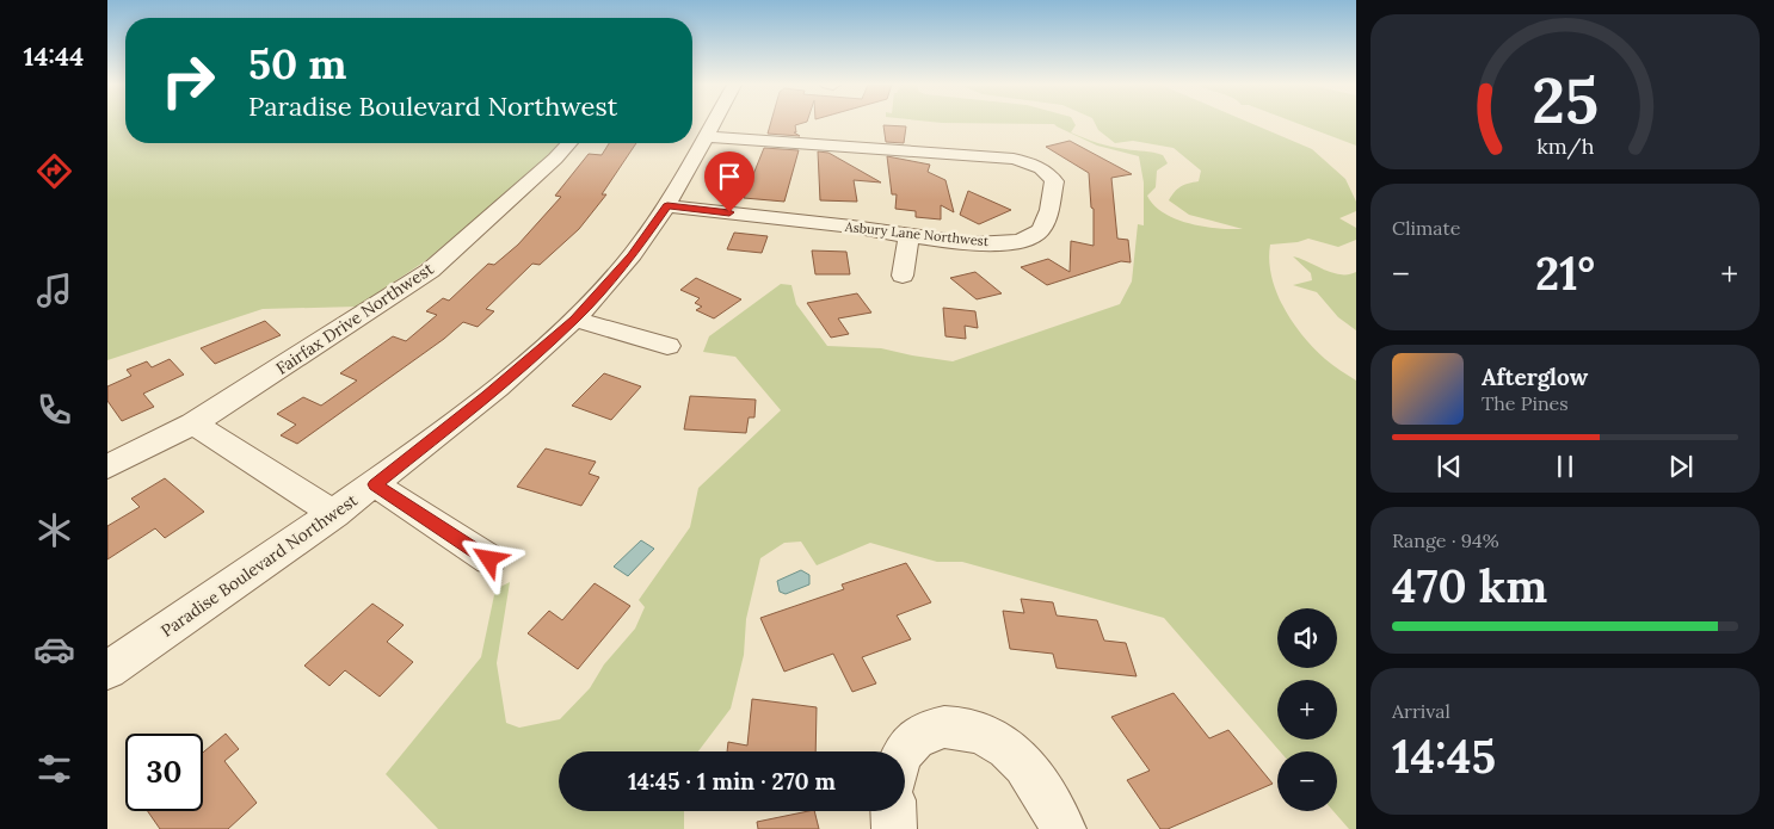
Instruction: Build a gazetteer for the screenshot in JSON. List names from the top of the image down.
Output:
{
  "streets": {
    "street": ["Asbury Lane Northwest", "Fairfax Drive Northwest", "Paradise Boulevard Northwest"]
  },
  "crossings": [
    ["Asbury Lane Northwest", "Paradise Boulevard Northwest"]
  ],
  "page": {
    "tabs": "14:44",
    "turn": ["50 m", "Paradise Boulevard Northwest"],
    "tile": [
      "Climate",
      ["Range · 94%", "470 km"],
      ["Arrival", "14:45"]
    ],
    "heat": ["−", "21°", "+"],
    "song": ["Afterglow", "The Pines"],
    "map_buttons": ["+", "−"],
    "limit": "30",
    "trip": "14:45 · 1 min · 270 m",
    "gauge": ["25", "km/h"]
  }
}
